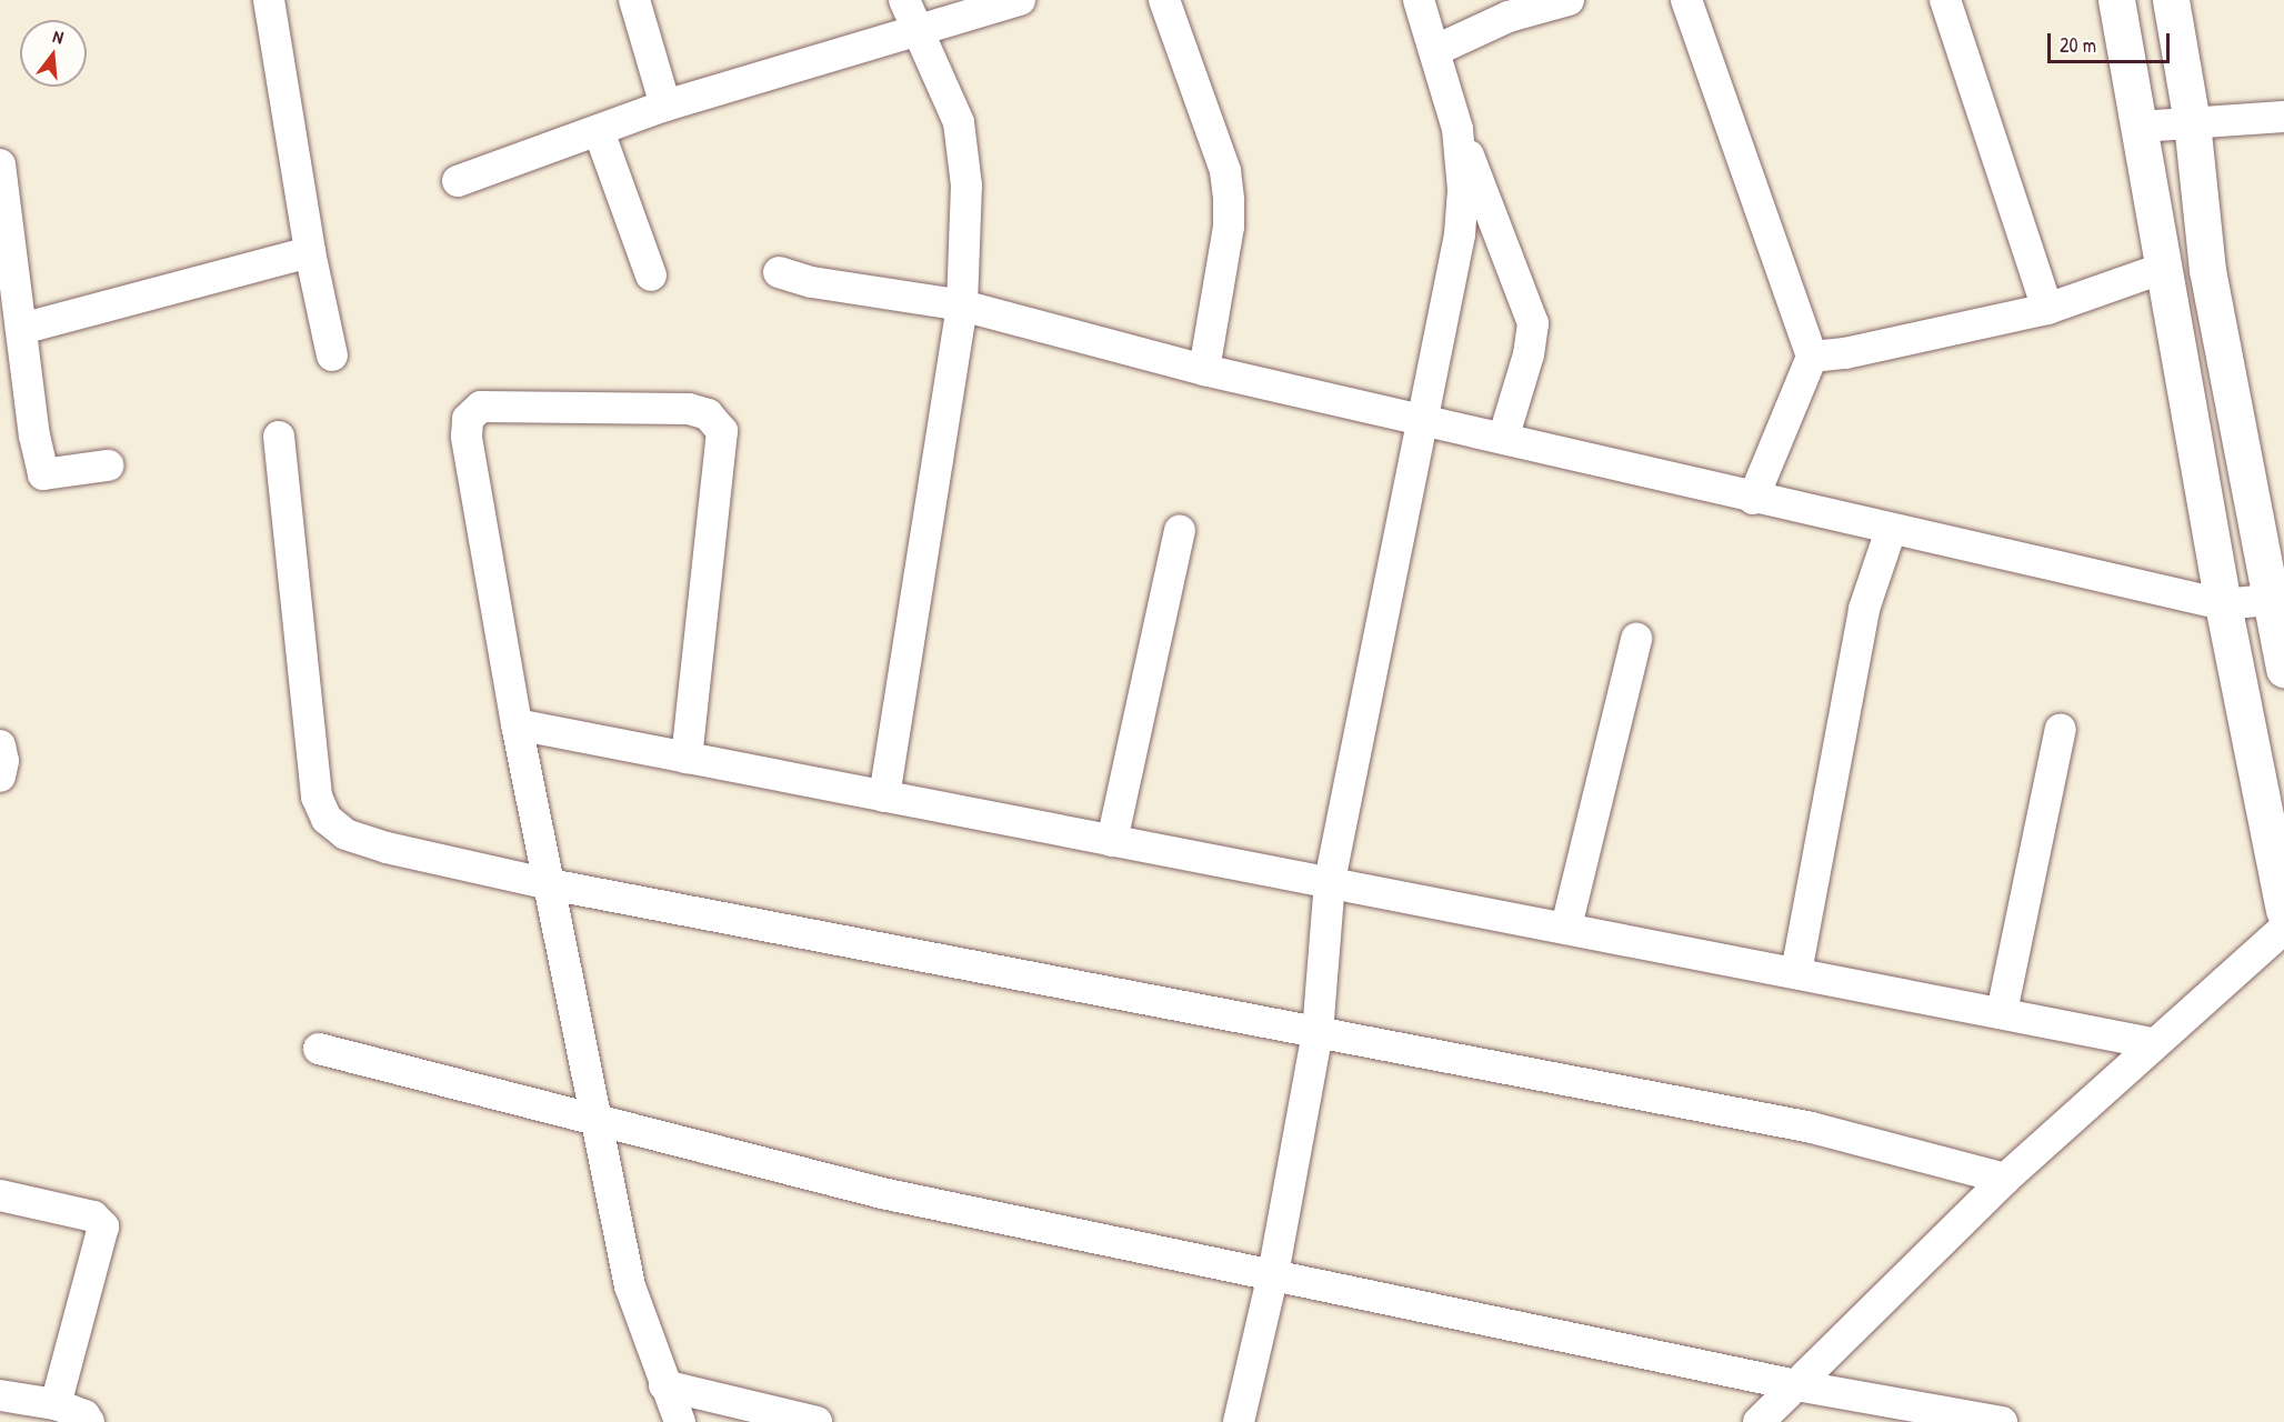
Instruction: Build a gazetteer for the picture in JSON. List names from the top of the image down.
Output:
{
  "scale_bar": "20 m",
  "north": "top"
}
